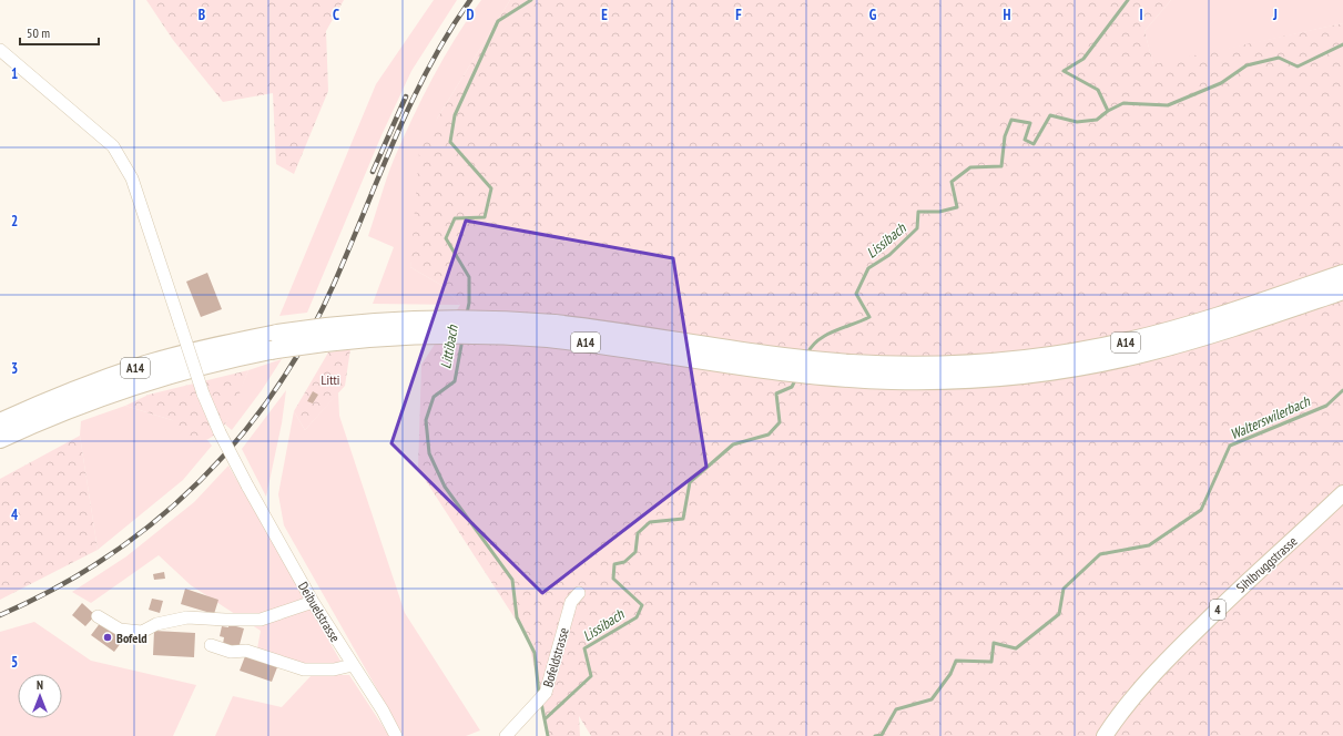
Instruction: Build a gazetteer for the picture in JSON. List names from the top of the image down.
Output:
{
  "streets": {
    "highway": ["A14"],
    "main road": ["Sihlbruggstrasse", "4"],
    "street": ["Deibuelstrasse", "Bofeldstrasse"]
  },
  "water": ["Lissibach", "Littibach", "Walterswilerbach"],
  "parks": ["Litti"],
  "places": ["Bofeld"],
  "scale_bar": "50 m",
  "north": "top",
  "grid": {
    "columns": [
      "B",
      "C",
      "D",
      "E",
      "F",
      "G",
      "H",
      "I",
      "J"
    ],
    "rows": [
      "1",
      "2",
      "3",
      "4",
      "5"
    ]
  }
}
